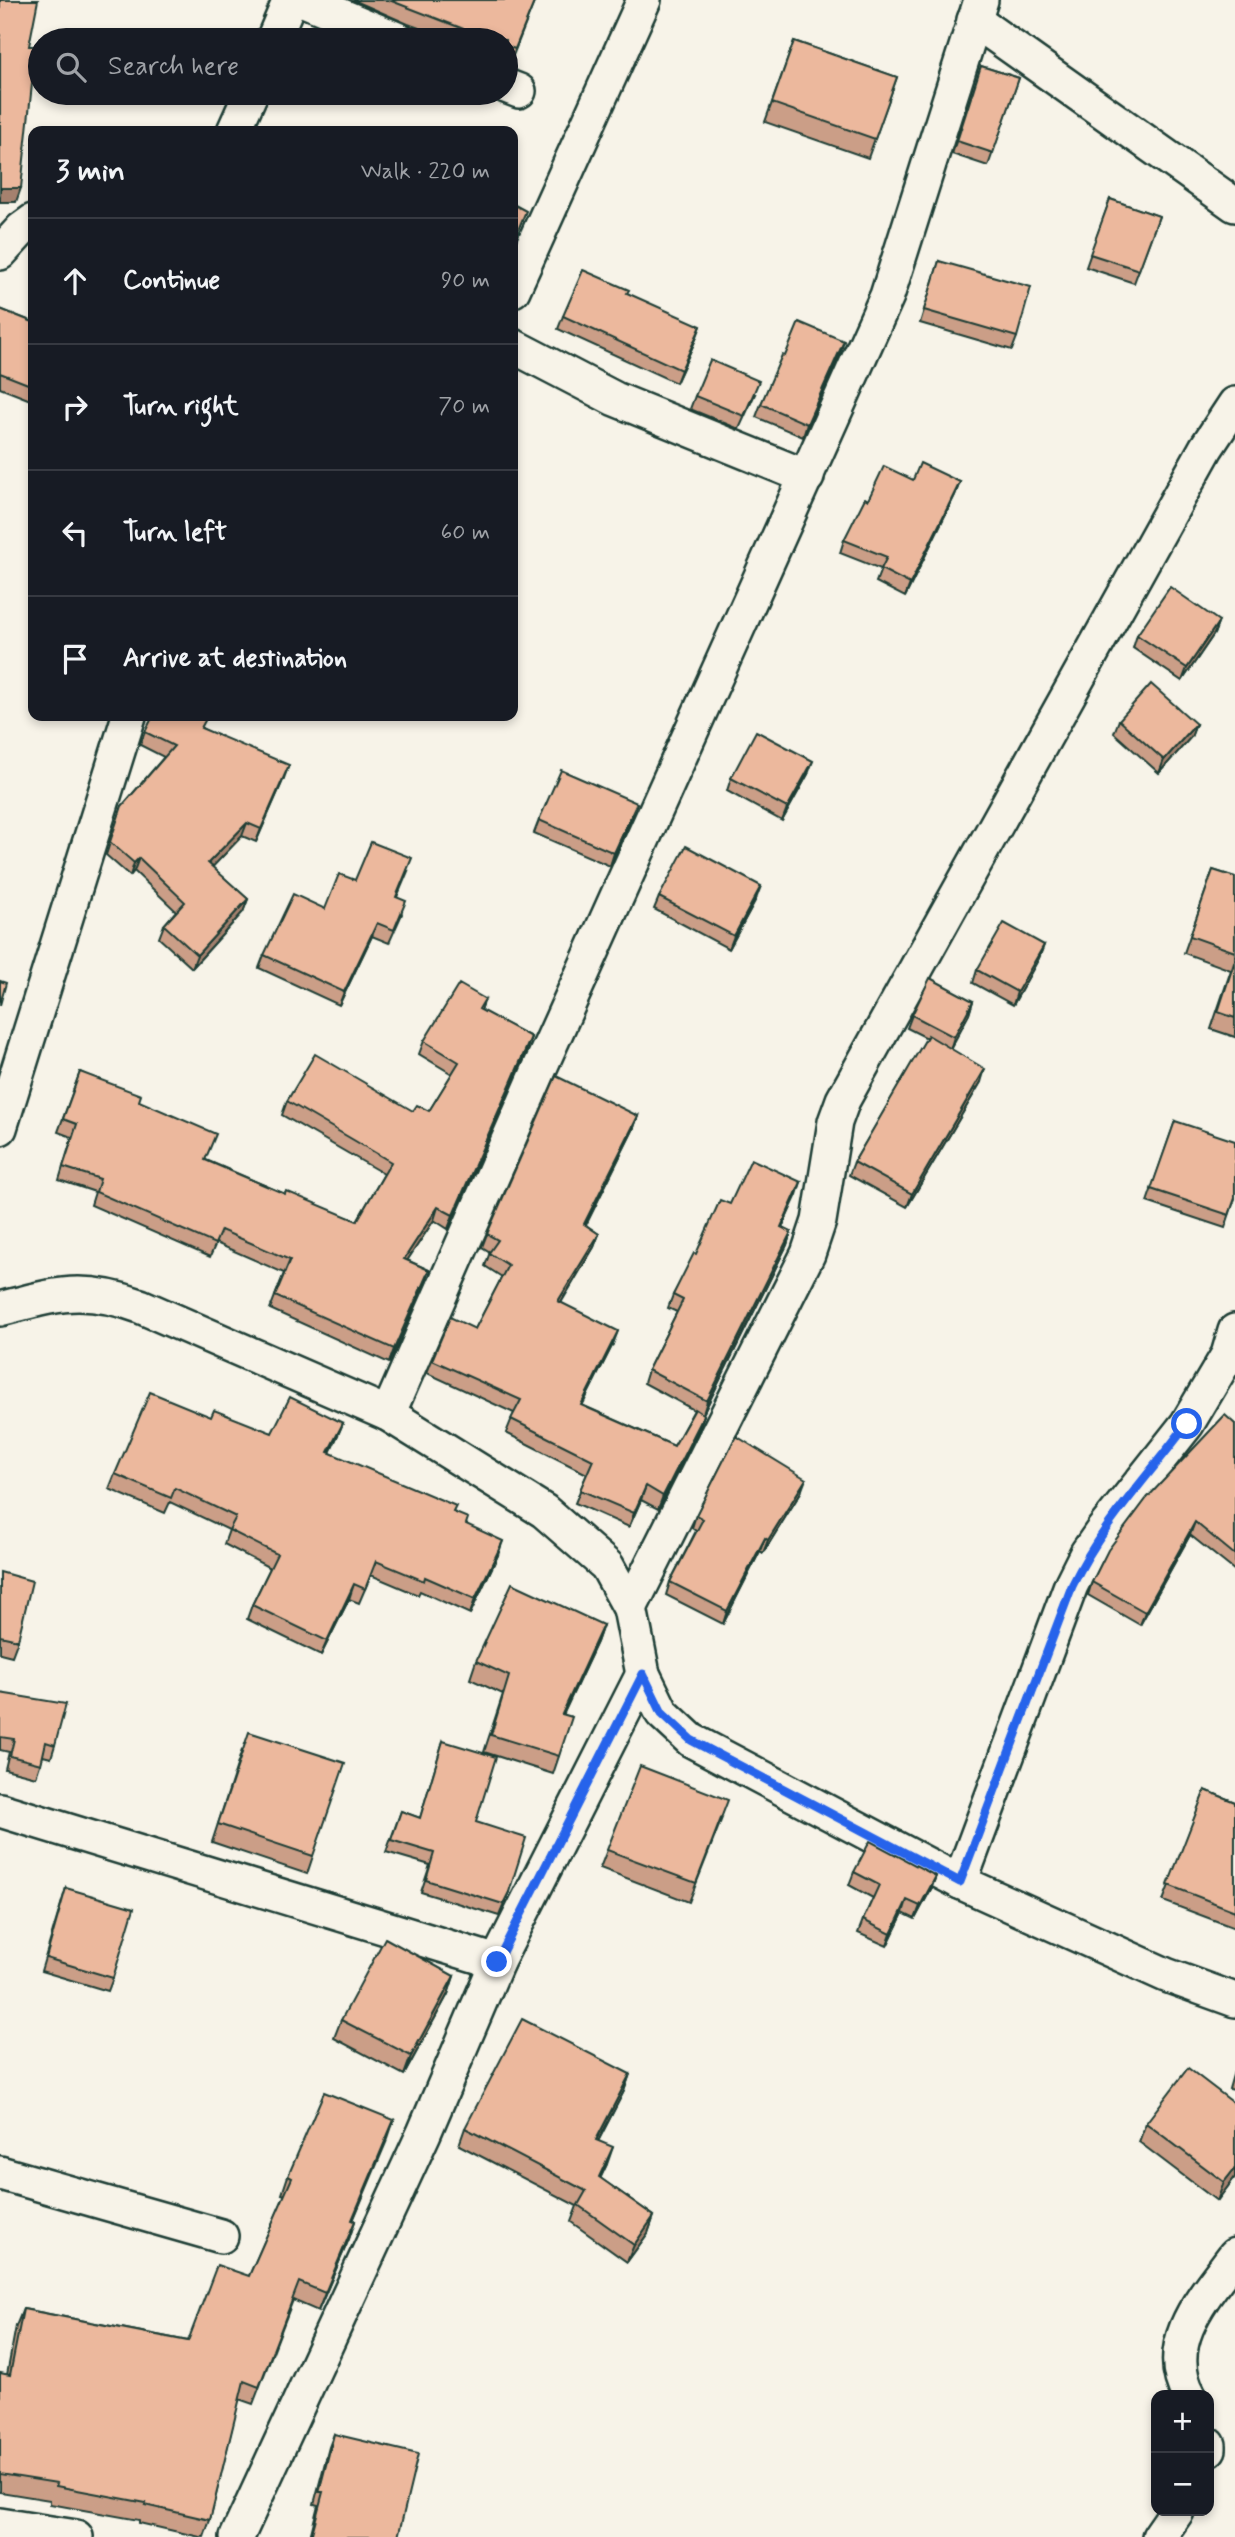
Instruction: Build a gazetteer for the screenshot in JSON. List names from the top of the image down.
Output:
{
  "page": {
    "search": "Search here",
    "heading": ["3 min", "Walk · 220 m"],
    "list": [
      ["Continue", "90 m"],
      ["Turn right", "70 m"],
      ["Turn left", "60 m"],
      "Arrive at destination"
    ],
    "map_buttons": ["+", "−"]
  }
}
